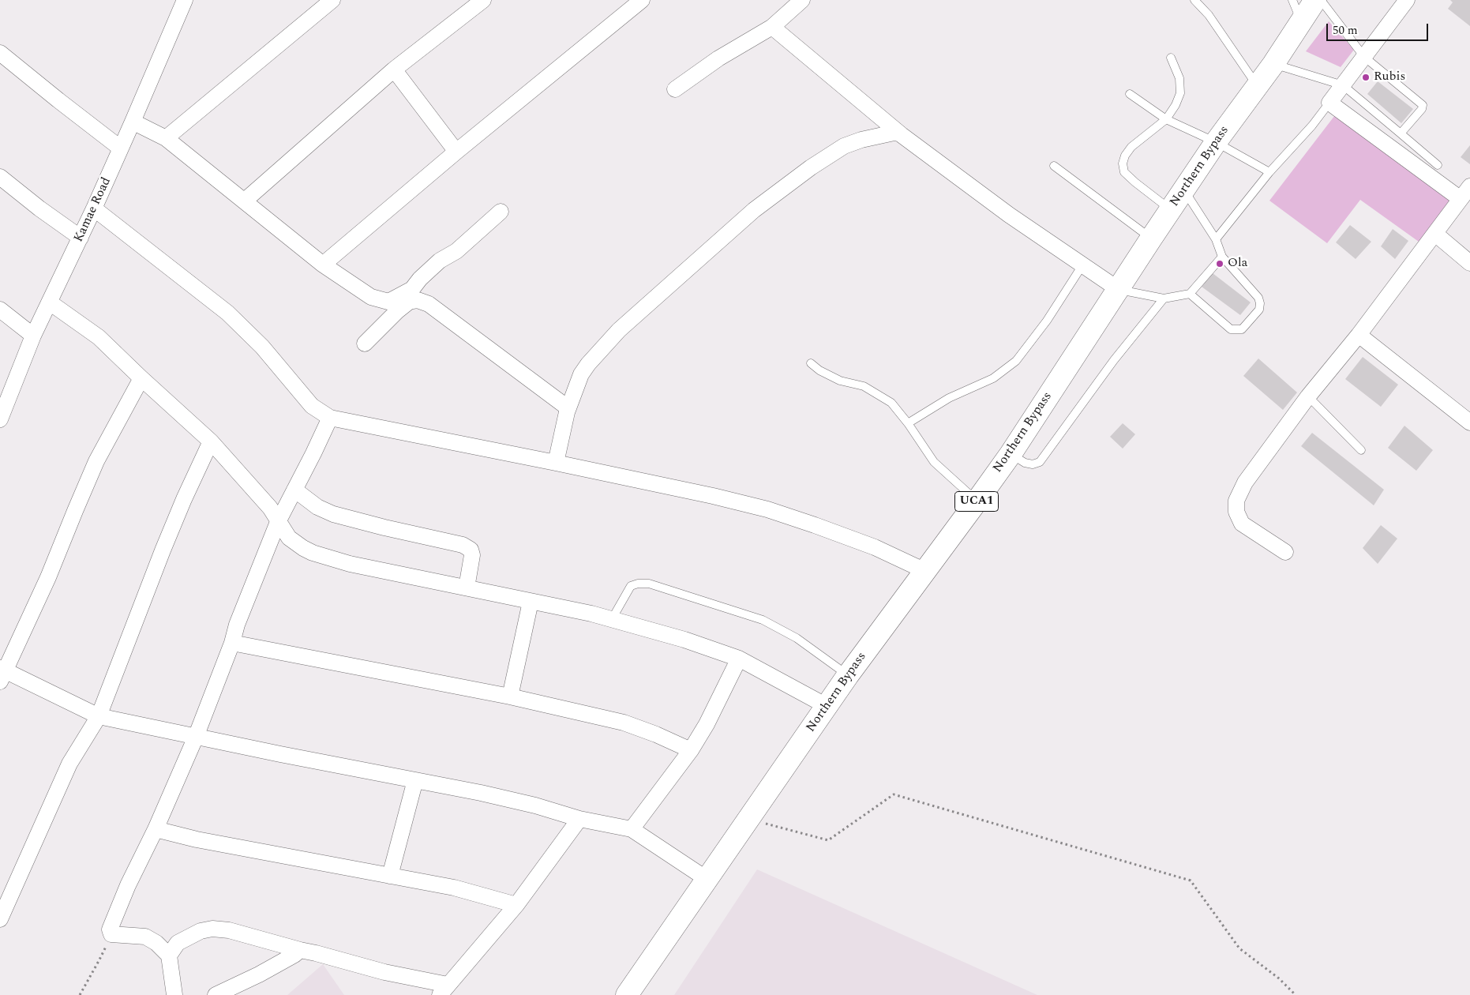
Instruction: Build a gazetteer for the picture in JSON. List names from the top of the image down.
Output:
{
  "streets": {
    "main road": ["Northern Bypass", "UCA1"],
    "street": ["Kamae Road"]
  },
  "places": ["Rubis", "Ola"],
  "scale_bar": "50 m"
}
